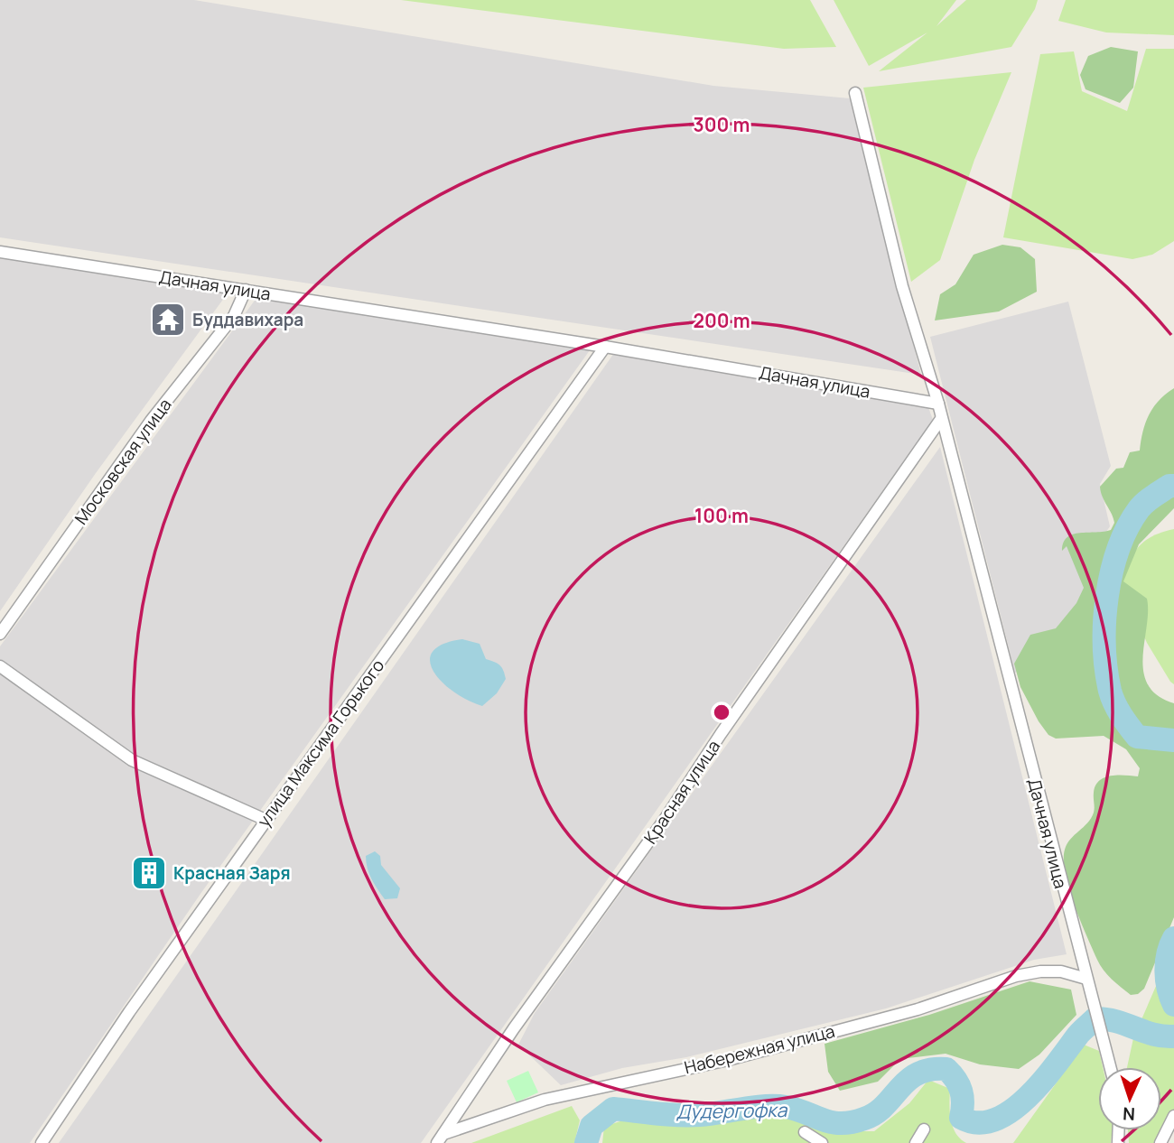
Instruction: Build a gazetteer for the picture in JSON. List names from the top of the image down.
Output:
{
  "streets": {
    "street": [
      "Дачная улица",
      "Московская улица",
      "улица Максима Горького",
      "Красная улица",
      "Набережная улица"
    ]
  },
  "crossings": [
    ["Дачная улица", "Московская улица"],
    ["Дачная улица", "улица Максима Горького"],
    ["Дачная улица", "Красная улица"],
    ["Дачная улица", "Набережная улица"],
    ["Красная улица", "Набережная улица"]
  ],
  "water": ["Дудергофка"],
  "places": {
    "temple": ["Буддавихара"],
    "building": ["Красная Заря"]
  },
  "north": "bottom",
  "rings": ["300 m", "200 m", "100 m"]
}
